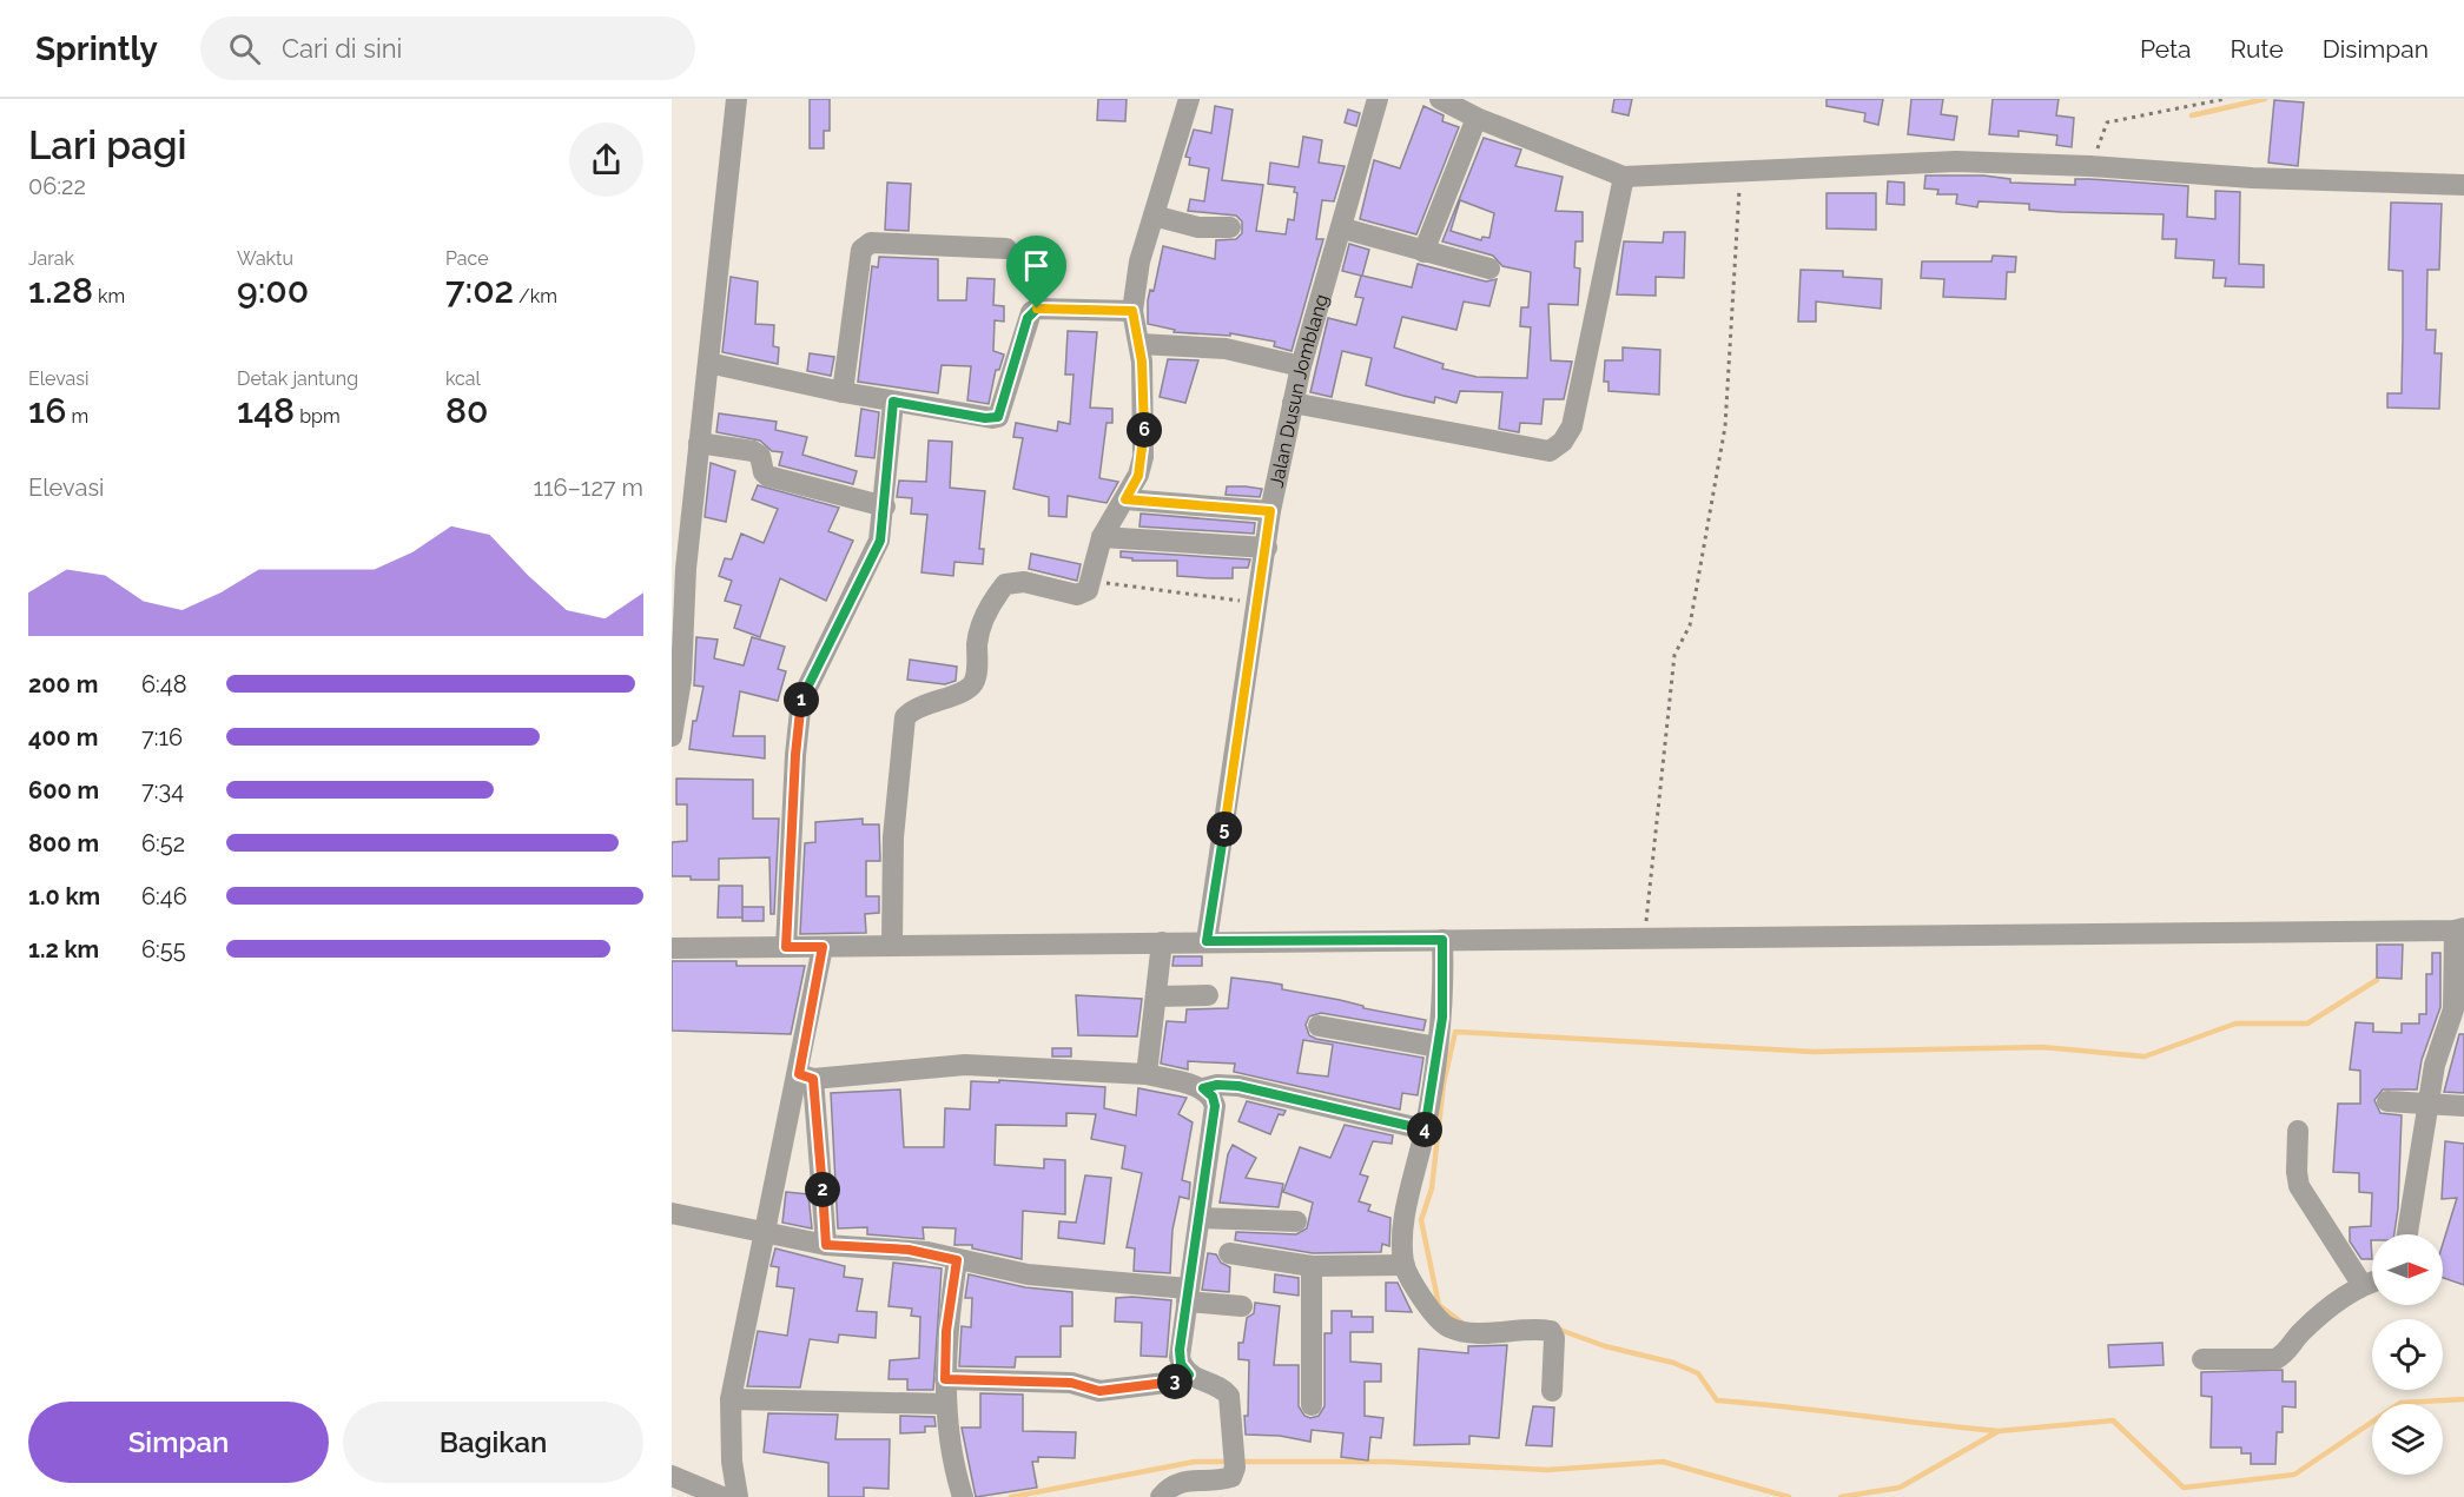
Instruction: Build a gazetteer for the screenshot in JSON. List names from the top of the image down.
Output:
{
  "streets": {
    "street": ["Jalan Dusun Jomblang"]
  },
  "north": "right",
  "page": {
    "header": "Sprintly",
    "search": "Cari di sini",
    "nav": ["Peta", "Rute", "Disimpan"],
    "heading": ["Lari pagi", "06:22"],
    "stats": [
      ["Jarak", "1.28 km"],
      ["Waktu", "9:00"],
      ["Pace", "7:02 /km"],
      ["Elevasi", "16 m"],
      ["Detak jantung", "148 bpm"],
      ["kcal", "80"]
    ],
    "pins": [
      "6",
      "1",
      "5",
      "4",
      "2",
      "3"
    ],
    "chart": ["Elevasi", "116–127 m"],
    "list": [
      {
        "name": "200 m",
        "note": "6:48"
      },
      {
        "name": "400 m",
        "note": "7:16"
      },
      {
        "name": "600 m",
        "note": "7:34"
      },
      {
        "name": "800 m",
        "note": "6:52"
      },
      {
        "name": "1.0 km",
        "note": "6:46"
      },
      {
        "name": "1.2 km",
        "note": "6:55"
      }
    ],
    "buttons": ["Simpan", "Bagikan"]
  }
}
